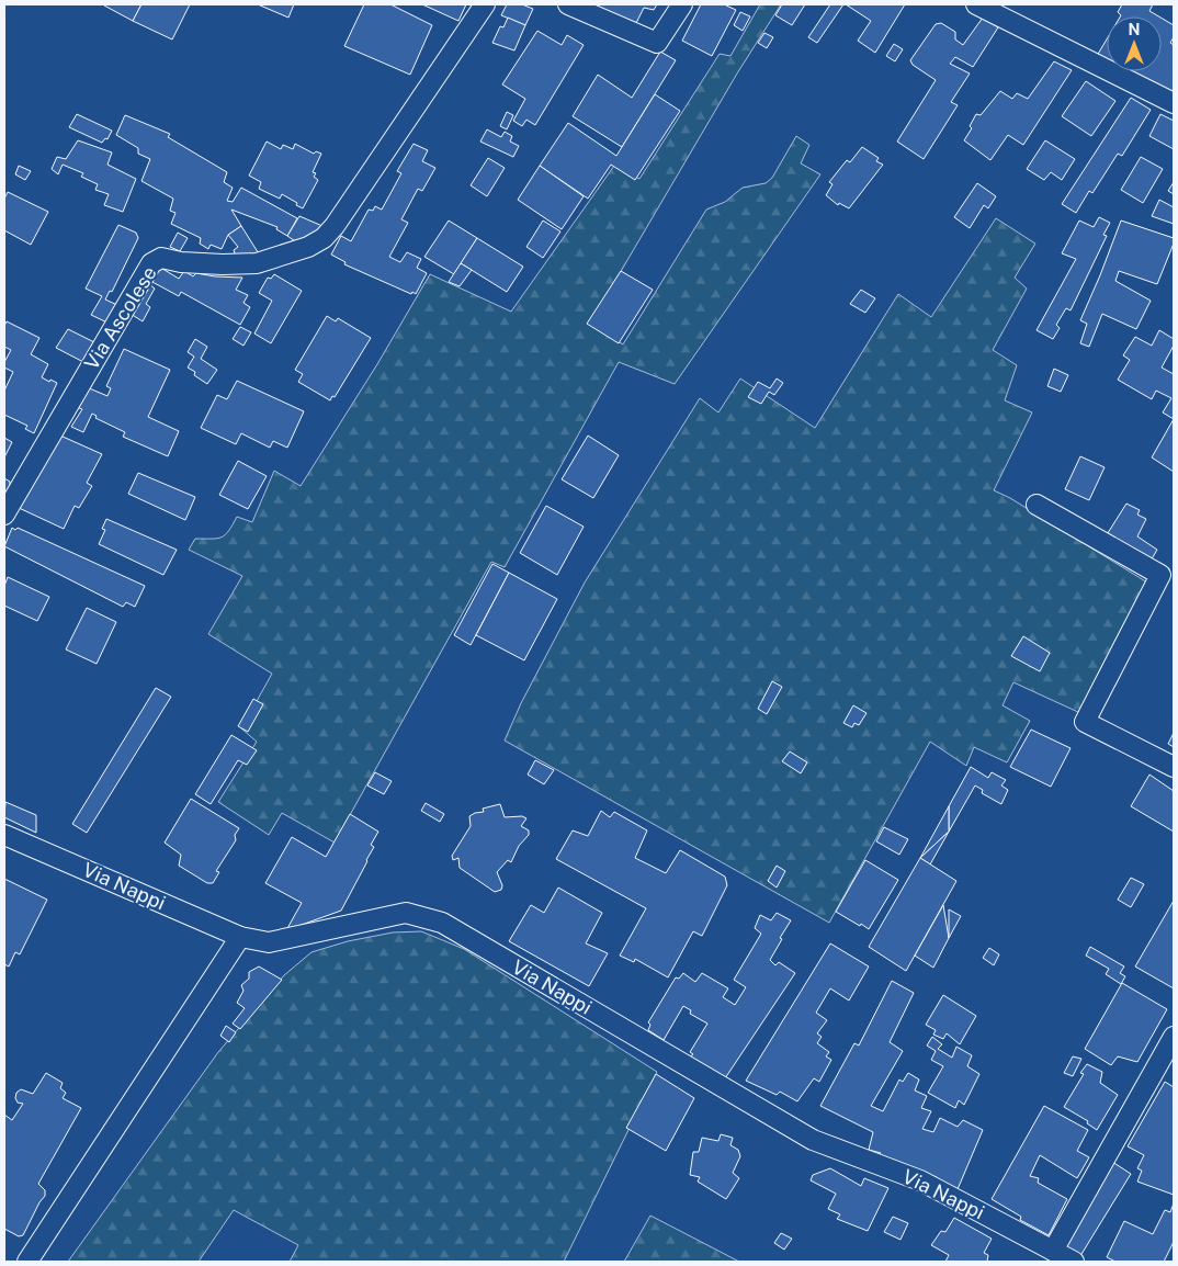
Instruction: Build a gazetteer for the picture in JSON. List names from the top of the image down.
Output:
{
  "streets": {
    "street": ["Via Ascolese", "Via Nappi"]
  },
  "north": "top"
}
